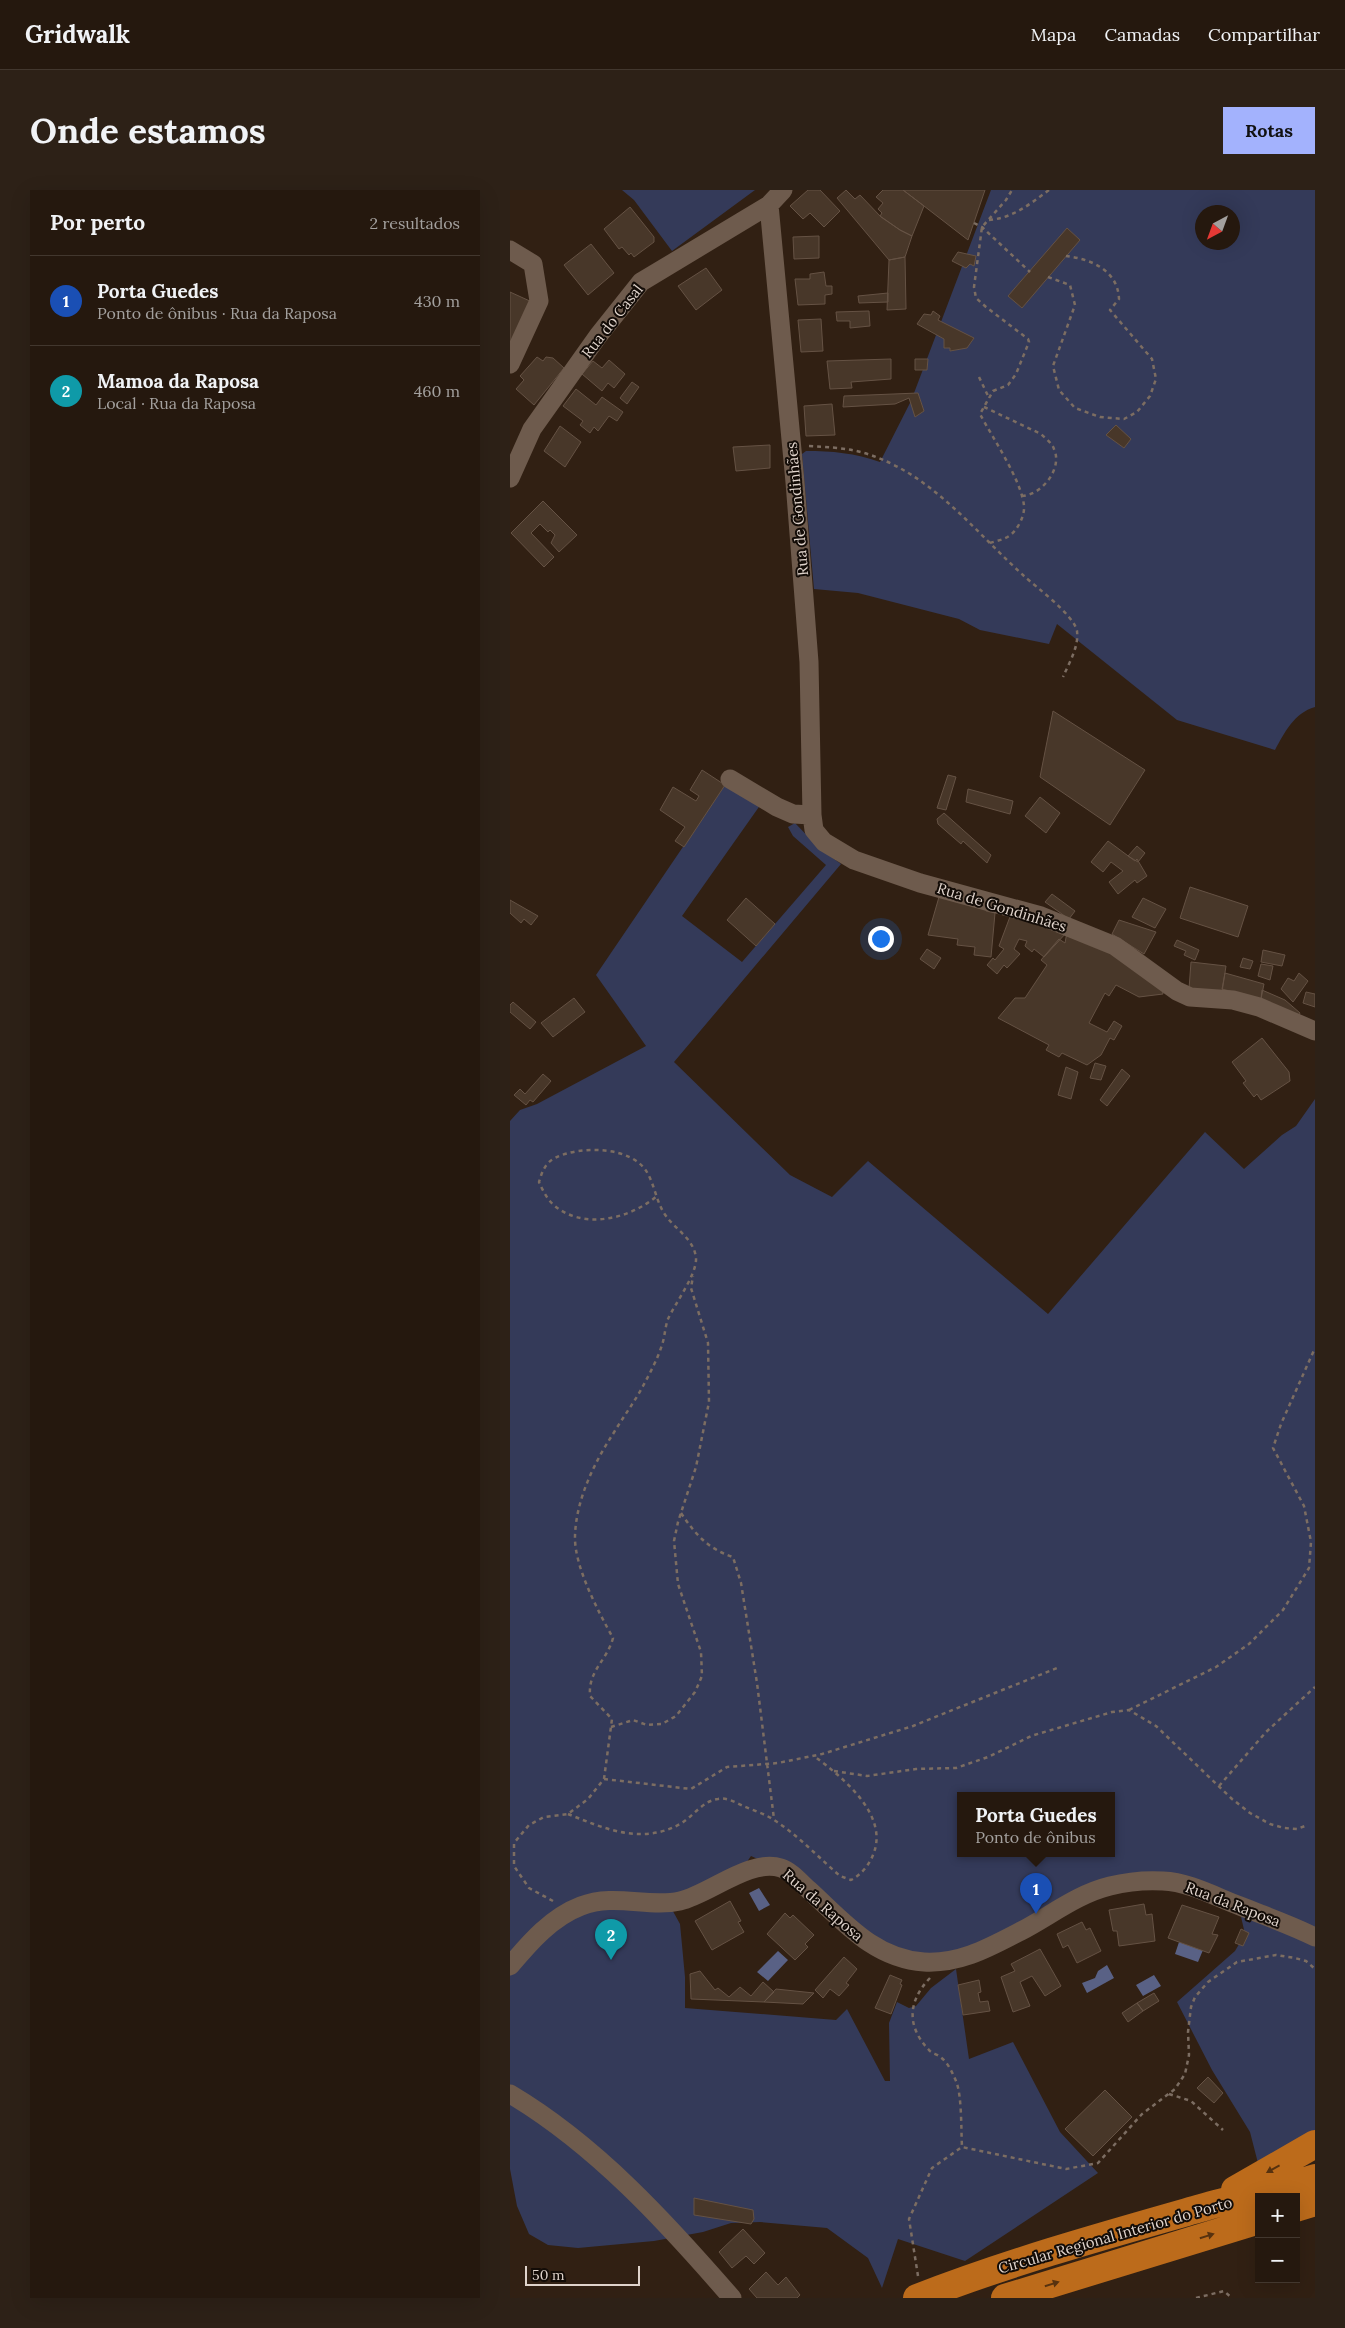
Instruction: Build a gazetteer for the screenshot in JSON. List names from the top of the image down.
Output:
{
  "streets": {
    "highway": ["Circular Regional Interior do Porto"],
    "street": ["Rua do Casal", "Rua de Gondinhães", "Rua da Raposa"]
  },
  "crossings": [
    ["Rua do Casal", "Rua de Gondinhães"]
  ],
  "scale_bar": "50 m",
  "north": "bottom left",
  "page": {
    "header": "Gridwalk",
    "nav": ["Mapa", "Camadas", "Compartilhar"],
    "buttons": "Rotas",
    "title": "Onde estamos",
    "heading": ["Por perto", "2 resultados"],
    "list": [
      {
        "mark": "1",
        "name": "Porta Guedes",
        "note": "Ponto de ônibus · Rua da Raposa",
        "value": "430 m"
      },
      {
        "mark": "2",
        "name": "Mamoa da Raposa",
        "note": "Local · Rua da Raposa",
        "value": "460 m"
      }
    ],
    "popup": ["Porta Guedes", "Ponto de ônibus"],
    "pins": ["1", "2"],
    "map_buttons": ["+", "−"],
    "scale": "50 m"
  }
}
